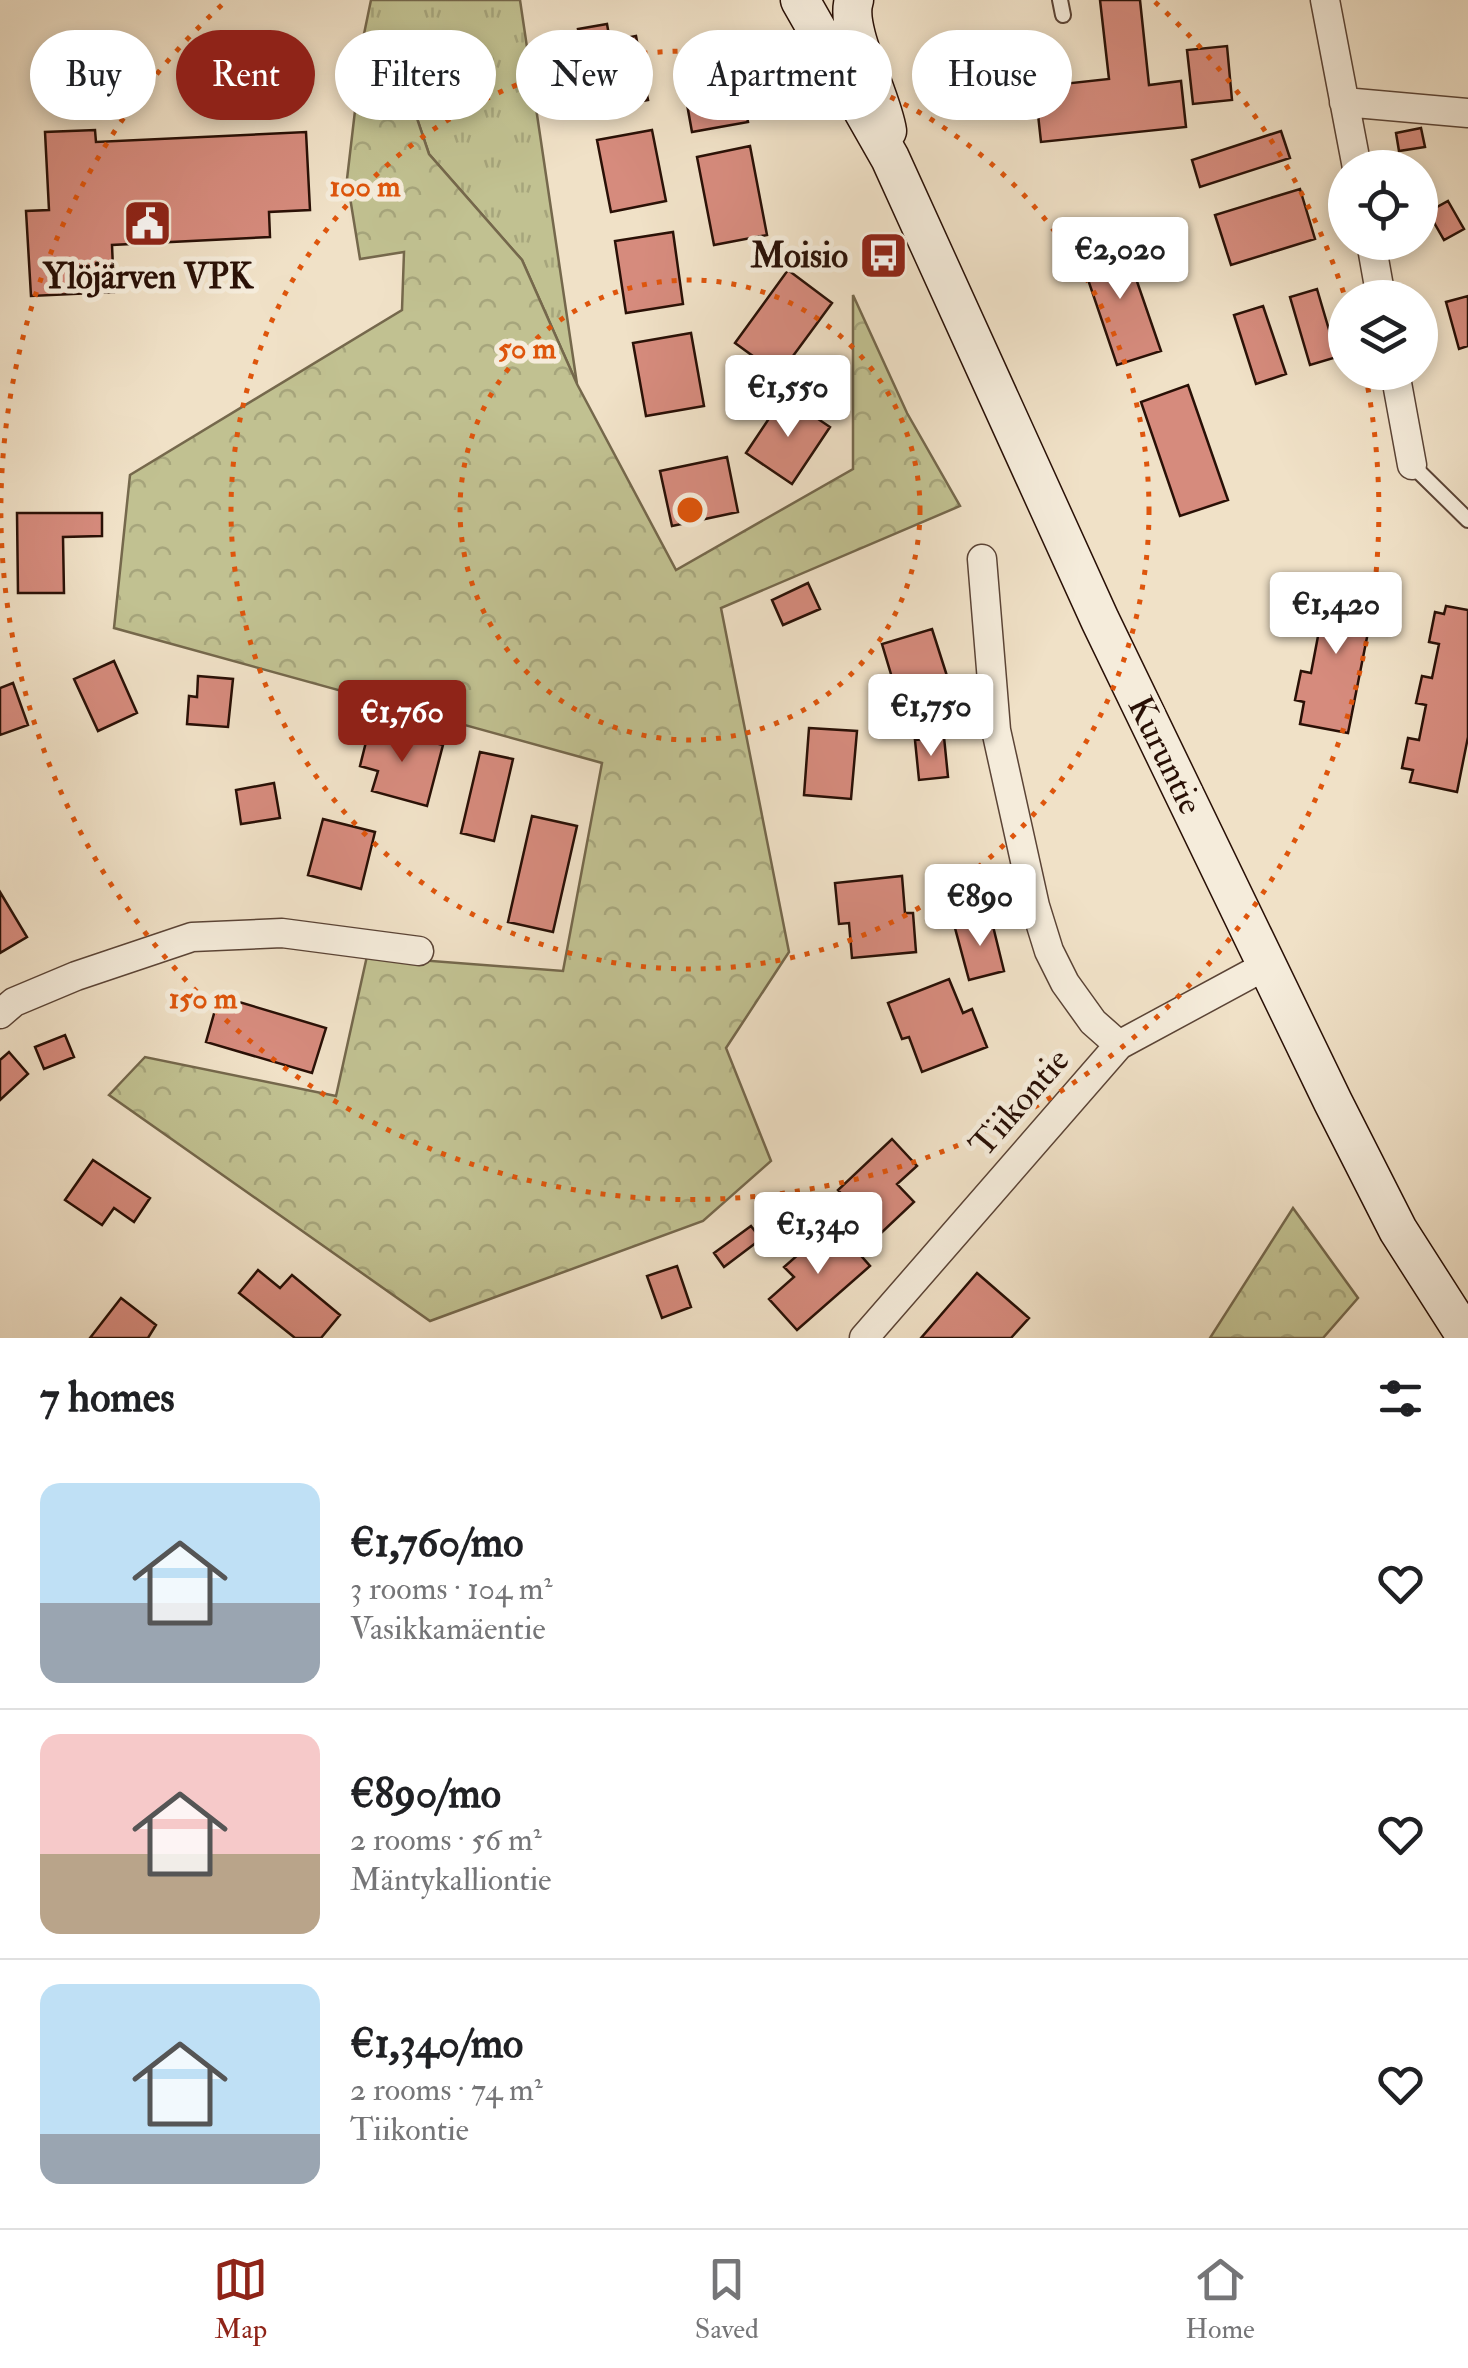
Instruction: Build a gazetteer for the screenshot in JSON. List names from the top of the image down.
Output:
{
  "streets": {
    "main road": ["Kuruntie"],
    "street": ["Tiikontie"]
  },
  "crossings": [
    ["Kuruntie", "Tiikontie"]
  ],
  "places": {
    "public building": ["Ylöjärven VPK"],
    "bus stop": ["Moisio"]
  },
  "page": {
    "chip": [
      "Buy",
      "Rent",
      "Filters",
      "New",
      "Apartment",
      "House"
    ],
    "price": [
      "€2,020",
      "€1,550",
      "€1,420",
      "€1,750",
      "€1,760",
      "€890",
      "€1,340"
    ],
    "heading": "7 homes",
    "list": [
      {
        "name": "€1,760/mo",
        "note": "3 rooms · 104 m² · Vasikkamäentie"
      },
      {
        "name": "€890/mo",
        "note": "2 rooms · 56 m² · Mäntykalliontie"
      },
      {
        "name": "€1,340/mo",
        "note": "2 rooms · 74 m² · Tiikontie"
      }
    ],
    "tabs": ["Map", "Saved", "Home"]
  },
  "rings": ["100 m", "50 m", "150 m"]
}
